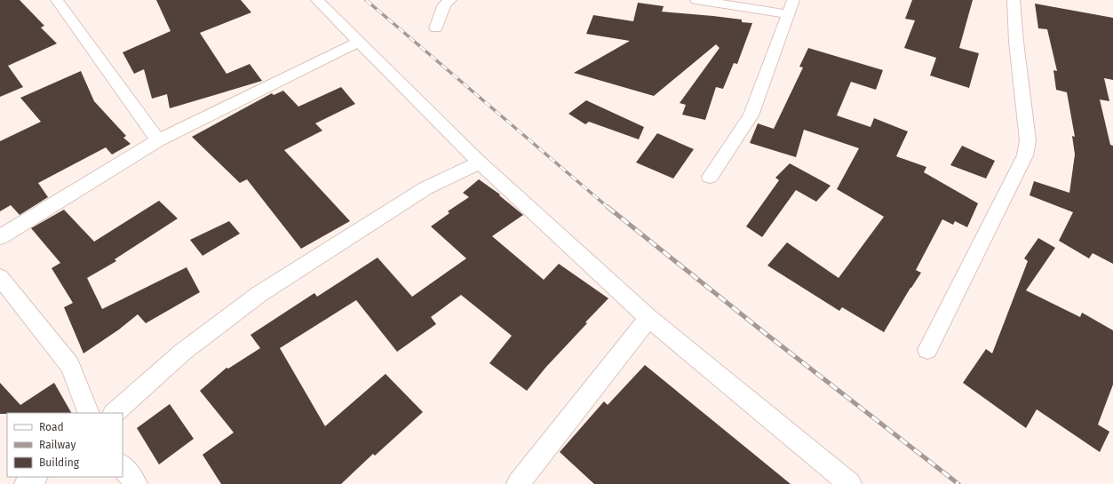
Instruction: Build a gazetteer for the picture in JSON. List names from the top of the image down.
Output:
{
  "legend": ["Road", "Railway", "Building"]
}
